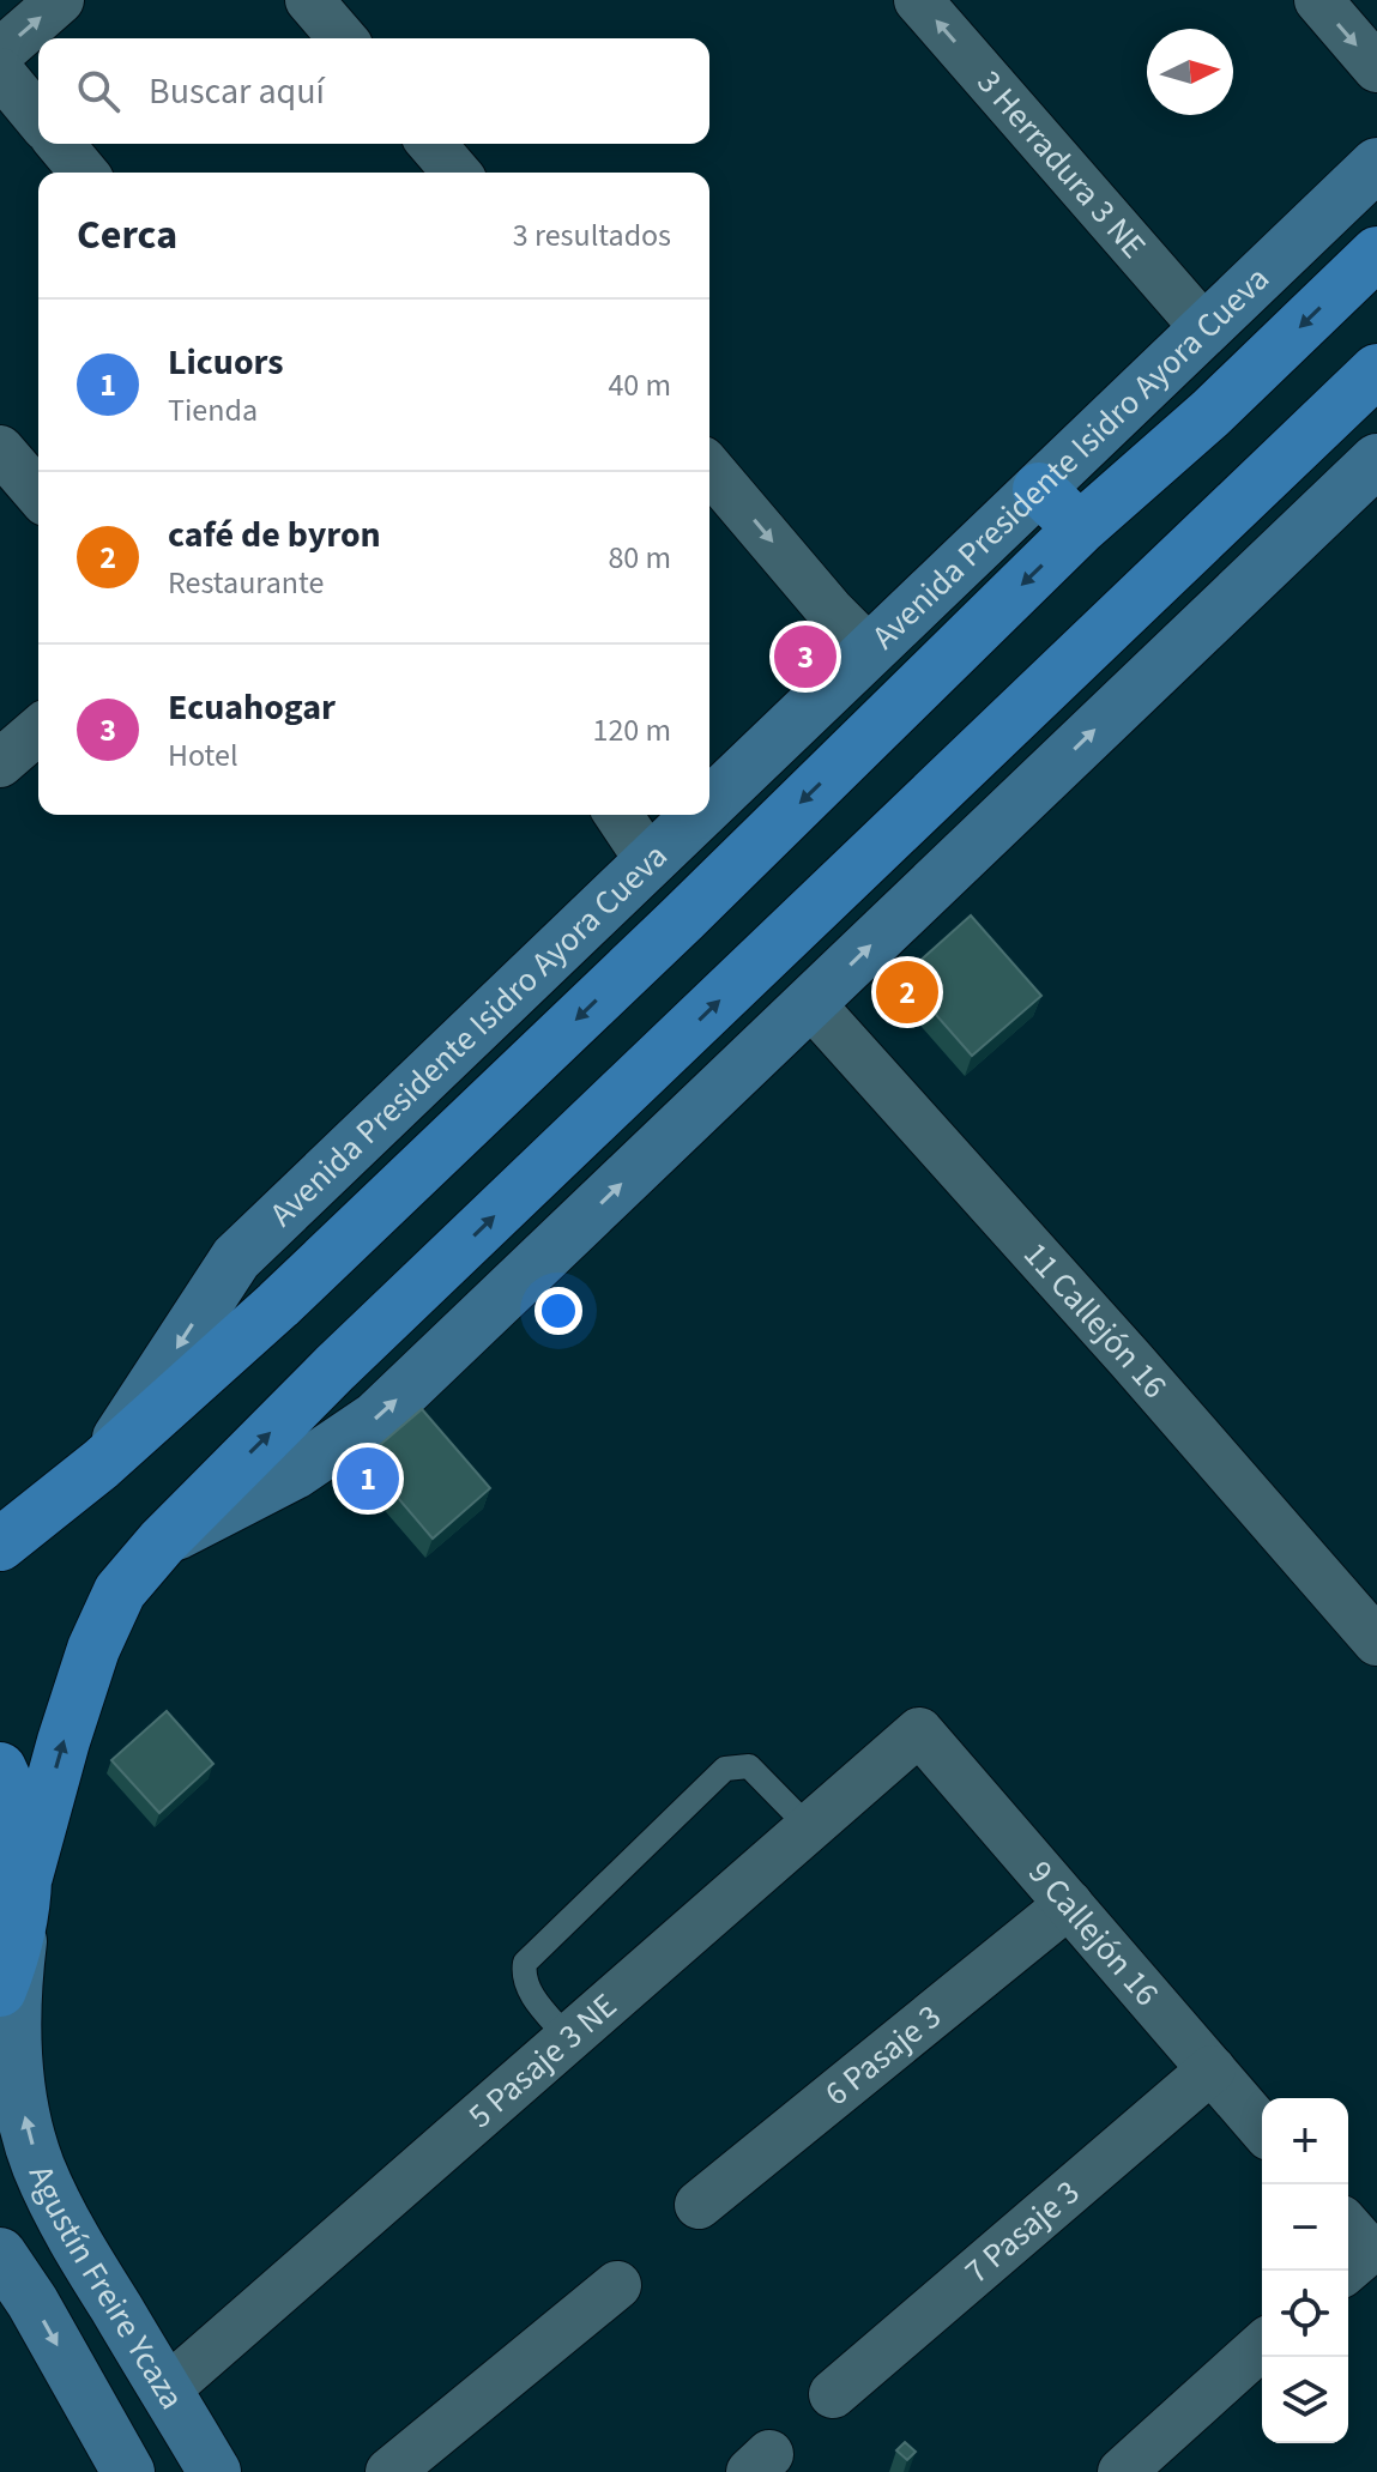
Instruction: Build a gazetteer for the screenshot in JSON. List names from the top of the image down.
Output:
{
  "streets": {
    "main road": ["Avenida Presidente Isidro Ayora Cueva", "Agustín Freire Ycaza"],
    "street": [
      "3 Herradura 3 NE",
      "11 Callejón 16",
      "9 Callejón 16",
      "6 Pasaje 3",
      "5 Pasaje 3 NE",
      "7 Pasaje 3"
    ]
  },
  "crossings": [
    ["3 Herradura 3 NE", "Avenida Presidente Isidro Ayora Cueva"],
    ["9 Callejón 16", "6 Pasaje 3"],
    ["9 Callejón 16", "5 Pasaje 3 NE"],
    ["9 Callejón 16", "7 Pasaje 3"],
    ["5 Pasaje 3 NE", "Agustín Freire Ycaza"]
  ],
  "one_way": ["3 Herradura 3 NE"],
  "north": "right",
  "page": {
    "search": "Buscar aquí",
    "heading": ["Cerca", "3 resultados"],
    "list": [
      {
        "mark": "1",
        "name": "Licuors",
        "note": "Tienda",
        "value": "40 m"
      },
      {
        "mark": "2",
        "name": "café de byron",
        "note": "Restaurante",
        "value": "80 m"
      },
      {
        "mark": "3",
        "name": "Ecuahogar",
        "note": "Hotel",
        "value": "120 m"
      }
    ],
    "pins": ["3", "2", "1"],
    "map_buttons": ["+", "−"]
  }
}
